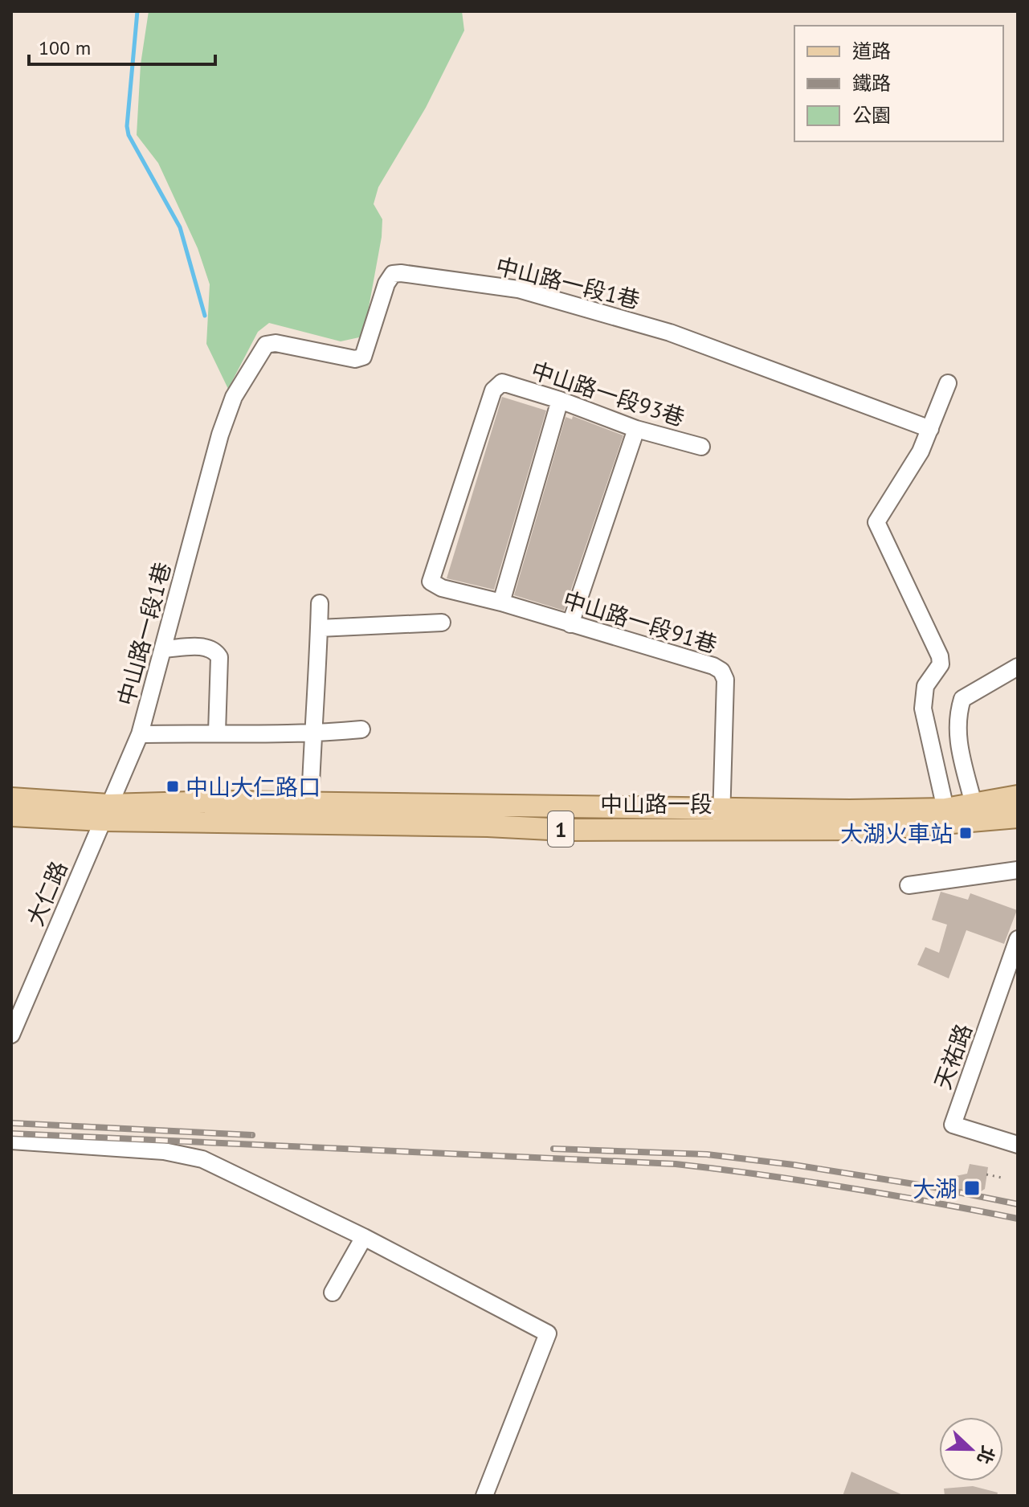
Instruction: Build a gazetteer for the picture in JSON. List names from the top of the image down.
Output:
{
  "streets": {
    "main road": ["中山路一段", "1"],
    "street": [
      "中山路一段1巷",
      "中山路一段93巷",
      "中山路一段91巷",
      "大仁路",
      "天祐路"
    ]
  },
  "crossings": [
    ["中山路一段1巷", "中山路一段"],
    ["中山路一段1巷", "1"],
    ["中山路一段1巷", "大仁路"],
    ["中山路一段93巷", "中山路一段91巷"],
    ["中山路一段91巷", "中山路一段"],
    ["中山路一段", "1"],
    ["中山路一段", "大仁路"],
    ["1", "大仁路"]
  ],
  "places": {
    "transit": ["中山大仁路口", "大湖火車站", "大湖"]
  },
  "legend": ["道路", "鐵路", "公園"],
  "scale_bar": "100 m",
  "north": "right"
}
